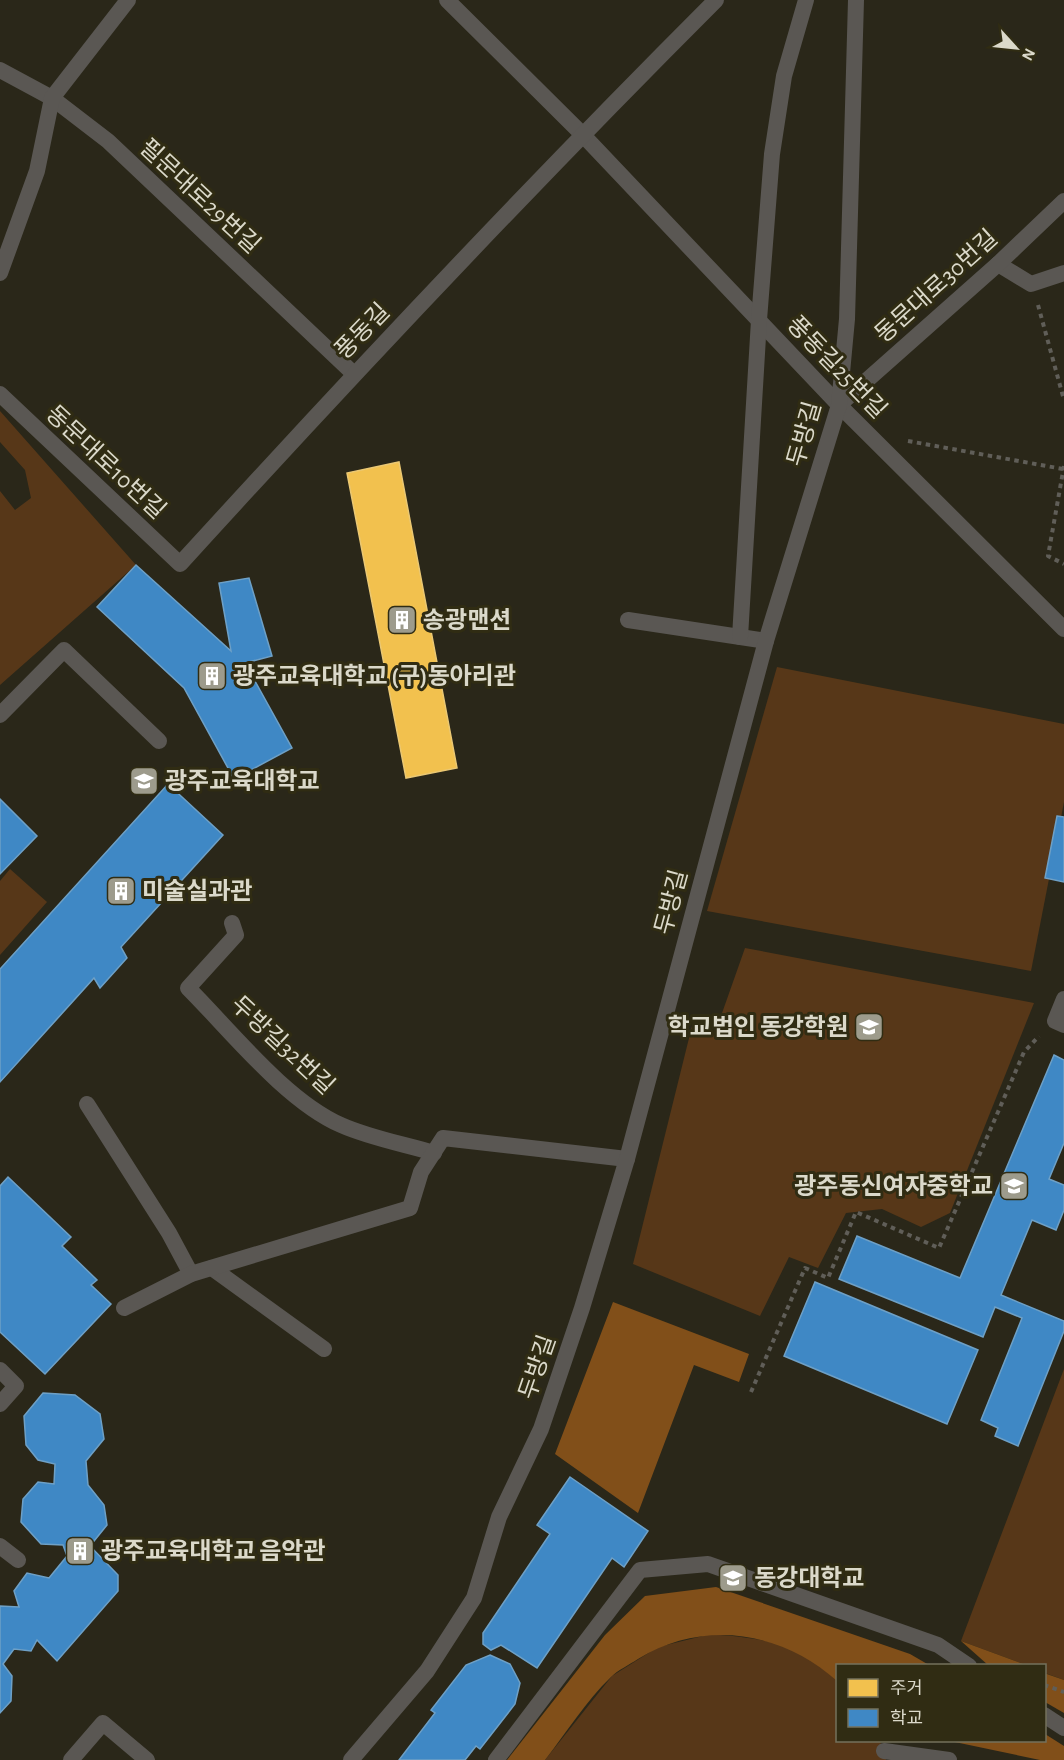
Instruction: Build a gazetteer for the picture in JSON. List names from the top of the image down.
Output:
{
  "streets": {
    "lane": [
      "필문대로29번길",
      "동문대로30번길",
      "풍동길",
      "풍동길25번길",
      "두방길",
      "동문대로10번길",
      "두방길32번길"
    ]
  },
  "crossings": [
    ["필문대로29번길", "풍동길"],
    ["동문대로30번길", "풍동길25번길"],
    ["동문대로30번길", "두방길"],
    ["풍동길", "풍동길25번길"],
    ["풍동길", "동문대로10번길"],
    ["풍동길25번길", "두방길"]
  ],
  "places": {
    "building": [
      "송광맨션",
      "광주교육대학교 (구)동아리관",
      "미술실과관",
      "광주교육대학교 음악관"
    ],
    "school or university": [
      "광주교육대학교",
      "학교법인 동강학원",
      "광주동신여자중학교",
      "동강대학교"
    ]
  },
  "legend": ["주거", "학교"],
  "north": "bottom right"
}
